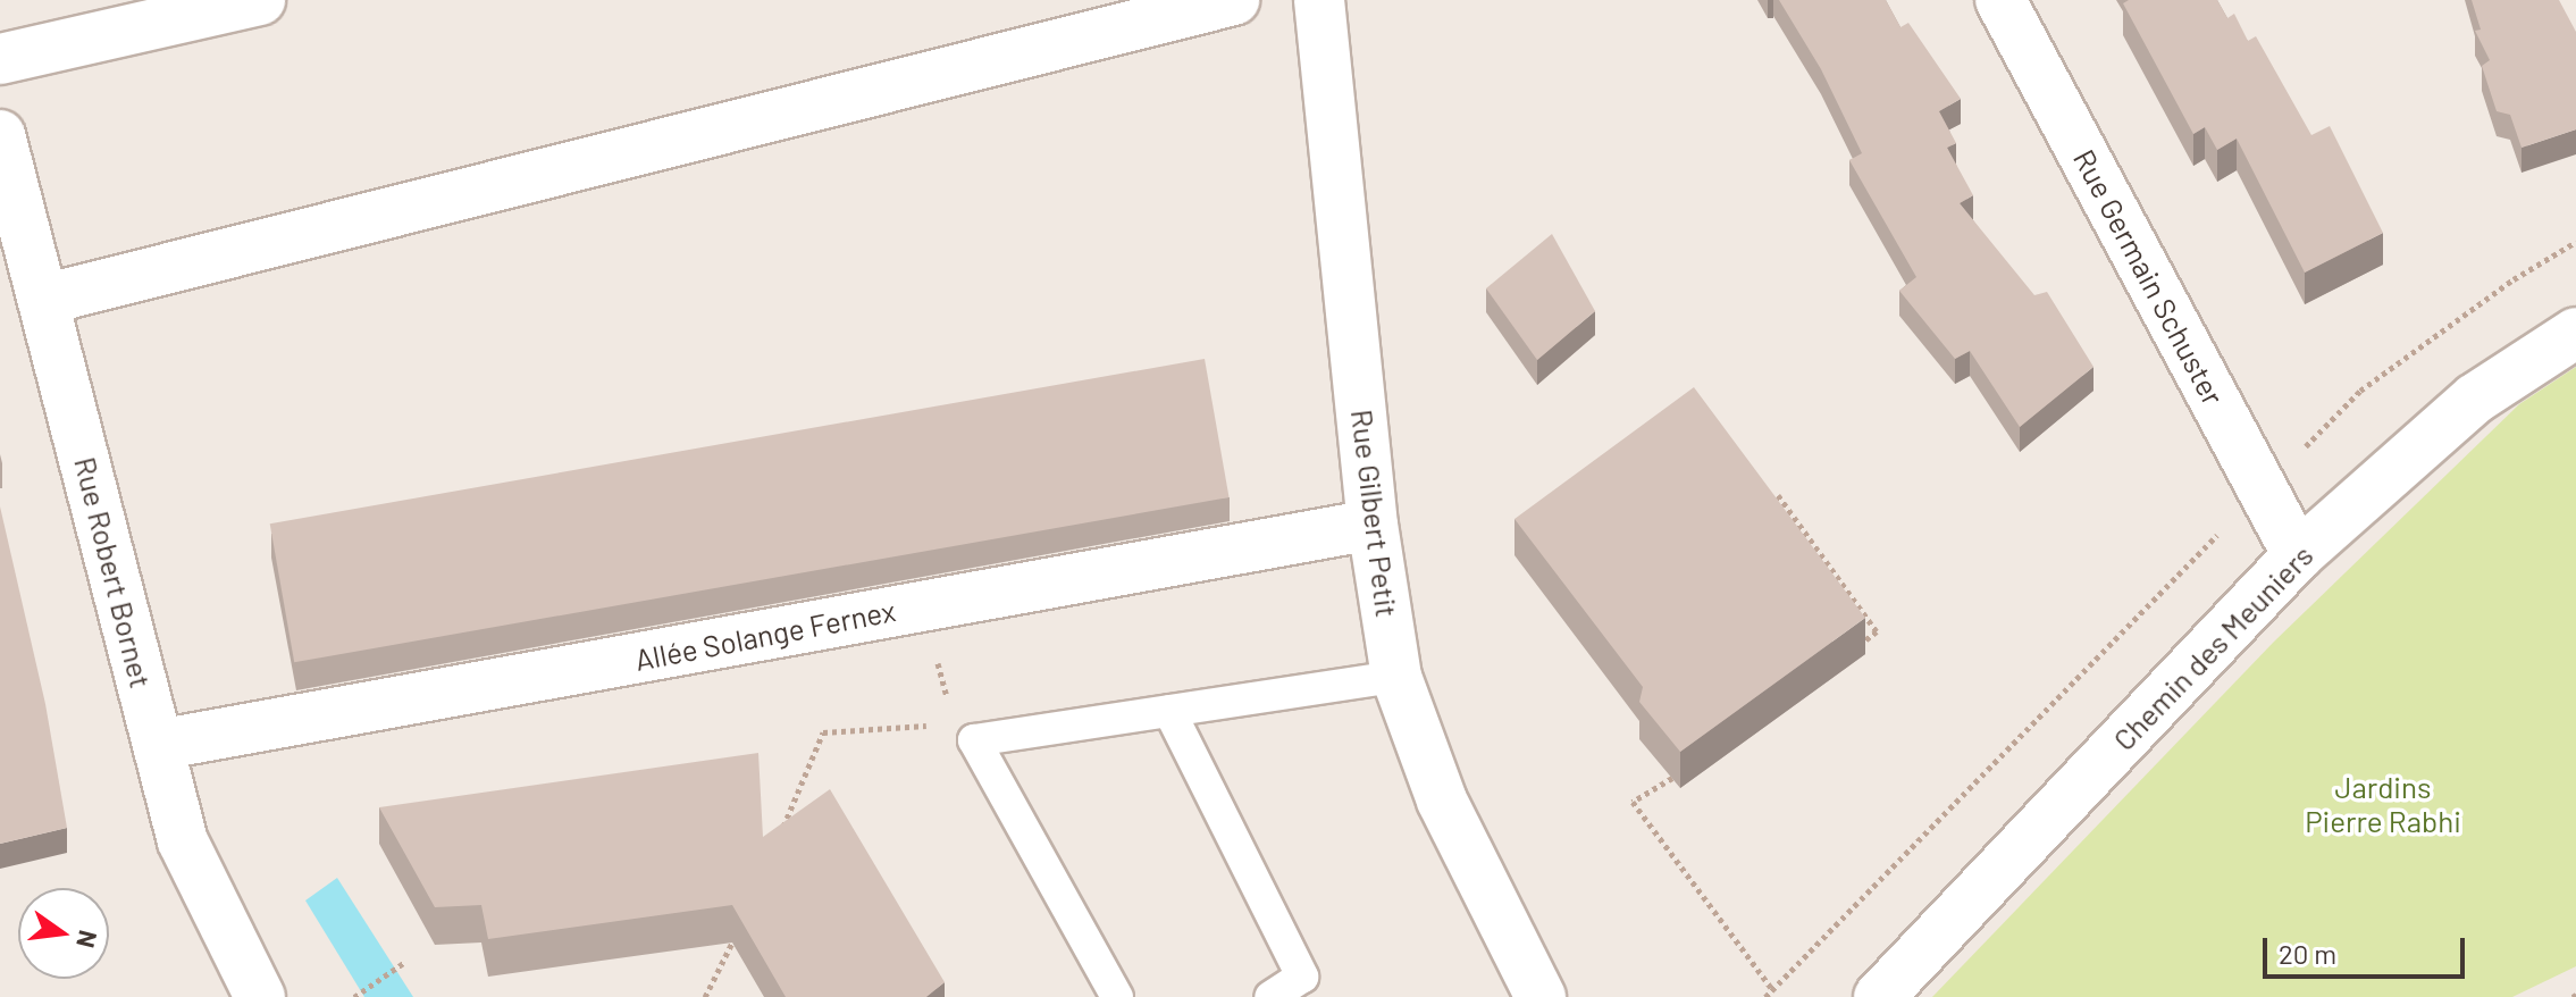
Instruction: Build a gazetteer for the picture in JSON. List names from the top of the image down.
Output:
{
  "streets": {
    "street": [
      "Rue Germain Schuster",
      "Rue Gilbert Petit",
      "Rue Robert Bornet",
      "Allée Solange Fernex",
      "Chemin des Meuniers"
    ]
  },
  "crossings": [
    ["Rue Germain Schuster", "Chemin des Meuniers"],
    ["Rue Gilbert Petit", "Allée Solange Fernex"],
    ["Rue Robert Bornet", "Allée Solange Fernex"]
  ],
  "parks": ["Jardins Pierre Rabhi"],
  "scale_bar": "20 m",
  "north": "right"
}
